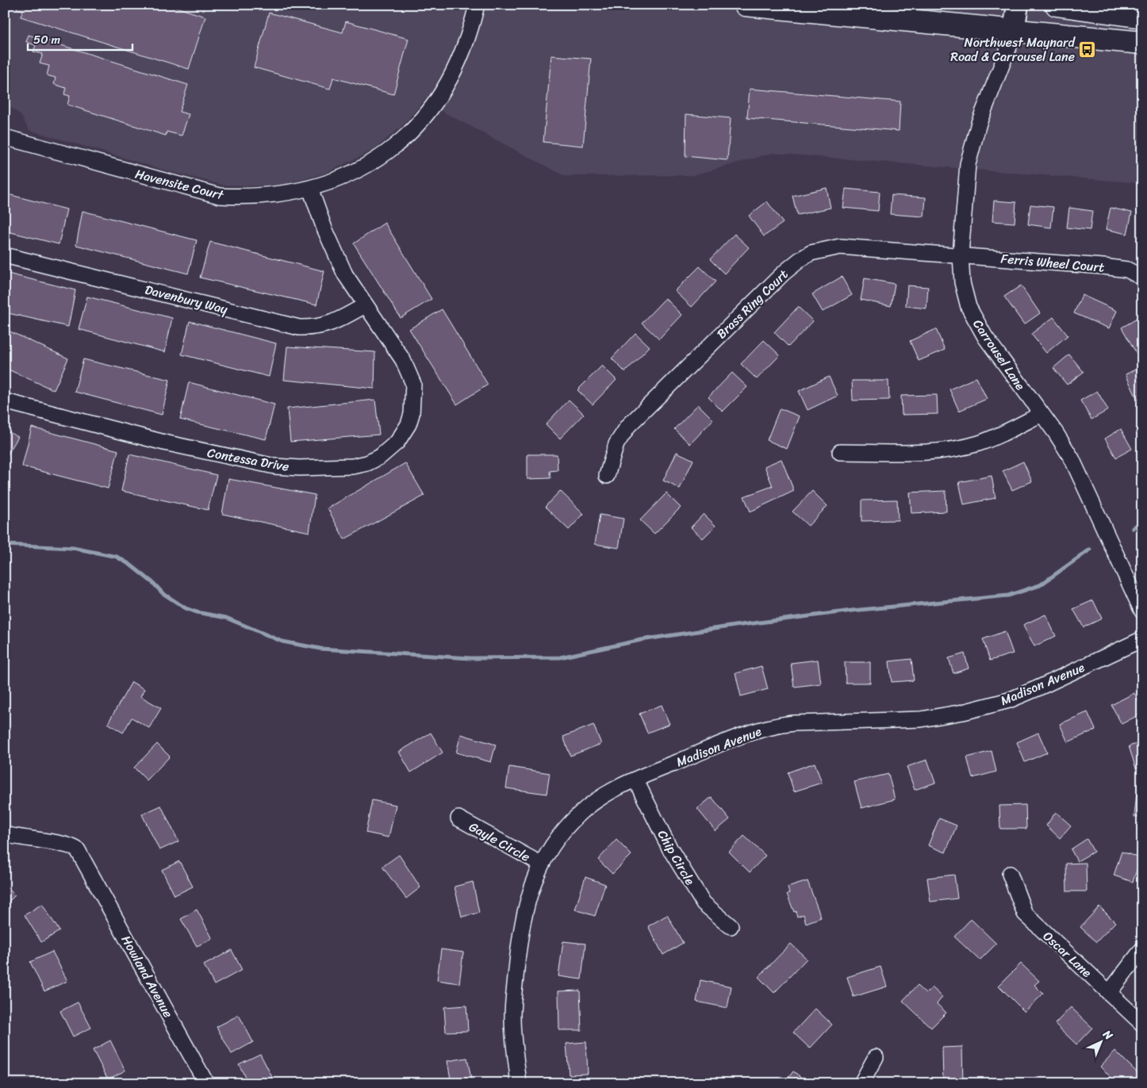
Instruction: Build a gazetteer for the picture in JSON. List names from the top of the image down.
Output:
{
  "streets": {
    "street": [
      "Havensite Court",
      "Ferris Wheel Court",
      "Davenbury Way",
      "Brass Ring Court",
      "Carrousel Lane",
      "Contessa Drive",
      "Madison Avenue",
      "Gayle Circle",
      "Chip Circle",
      "Oscar Lane",
      "Howland Avenue"
    ]
  },
  "crossings": [
    ["Havensite Court", "Contessa Drive"],
    ["Ferris Wheel Court", "Brass Ring Court"],
    ["Ferris Wheel Court", "Carrousel Lane"],
    ["Davenbury Way", "Contessa Drive"],
    ["Brass Ring Court", "Carrousel Lane"],
    ["Madison Avenue", "Gayle Circle"],
    ["Madison Avenue", "Chip Circle"]
  ],
  "places": {
    "bus stop": ["Northwest Maynard Road & Carrousel Lane"]
  },
  "scale_bar": "50 m",
  "north": "top right"
}
